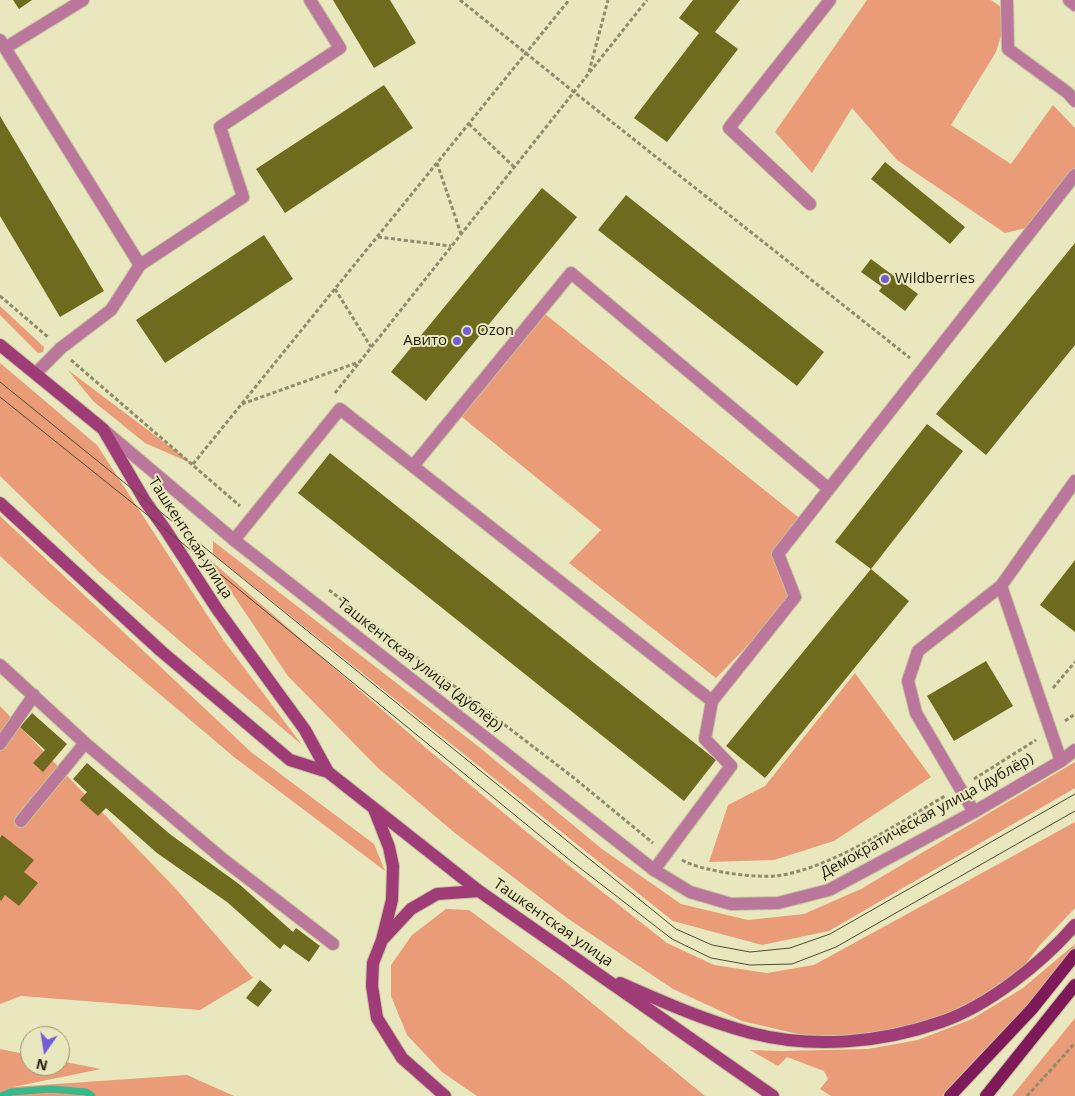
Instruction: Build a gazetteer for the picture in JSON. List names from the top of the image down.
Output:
{
  "streets": {
    "main road": ["Ташкентская улица"],
    "street": ["Ташкентская улица (дублёр)", "Демократическая улица (дублёр)"]
  },
  "crossings": [
    ["Ташкентская улица", "Ташкентская улица (дублёр)"],
    ["Ташкентская улица (дублёр)", "Демократическая улица (дублёр)"]
  ],
  "places": ["Wildberries", "Ozon", "Авито"],
  "north": "bottom"
}
